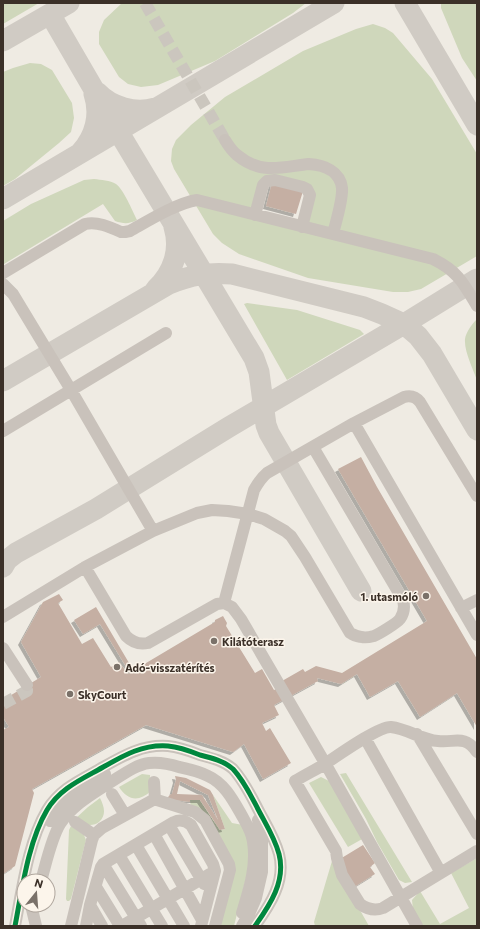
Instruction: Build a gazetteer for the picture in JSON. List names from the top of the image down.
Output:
{
  "places": [
    "1. utasmóló",
    "Kilátóterasz",
    "Adó-visszatérítés",
    "SkyCourt"
  ],
  "north": "top"
}
